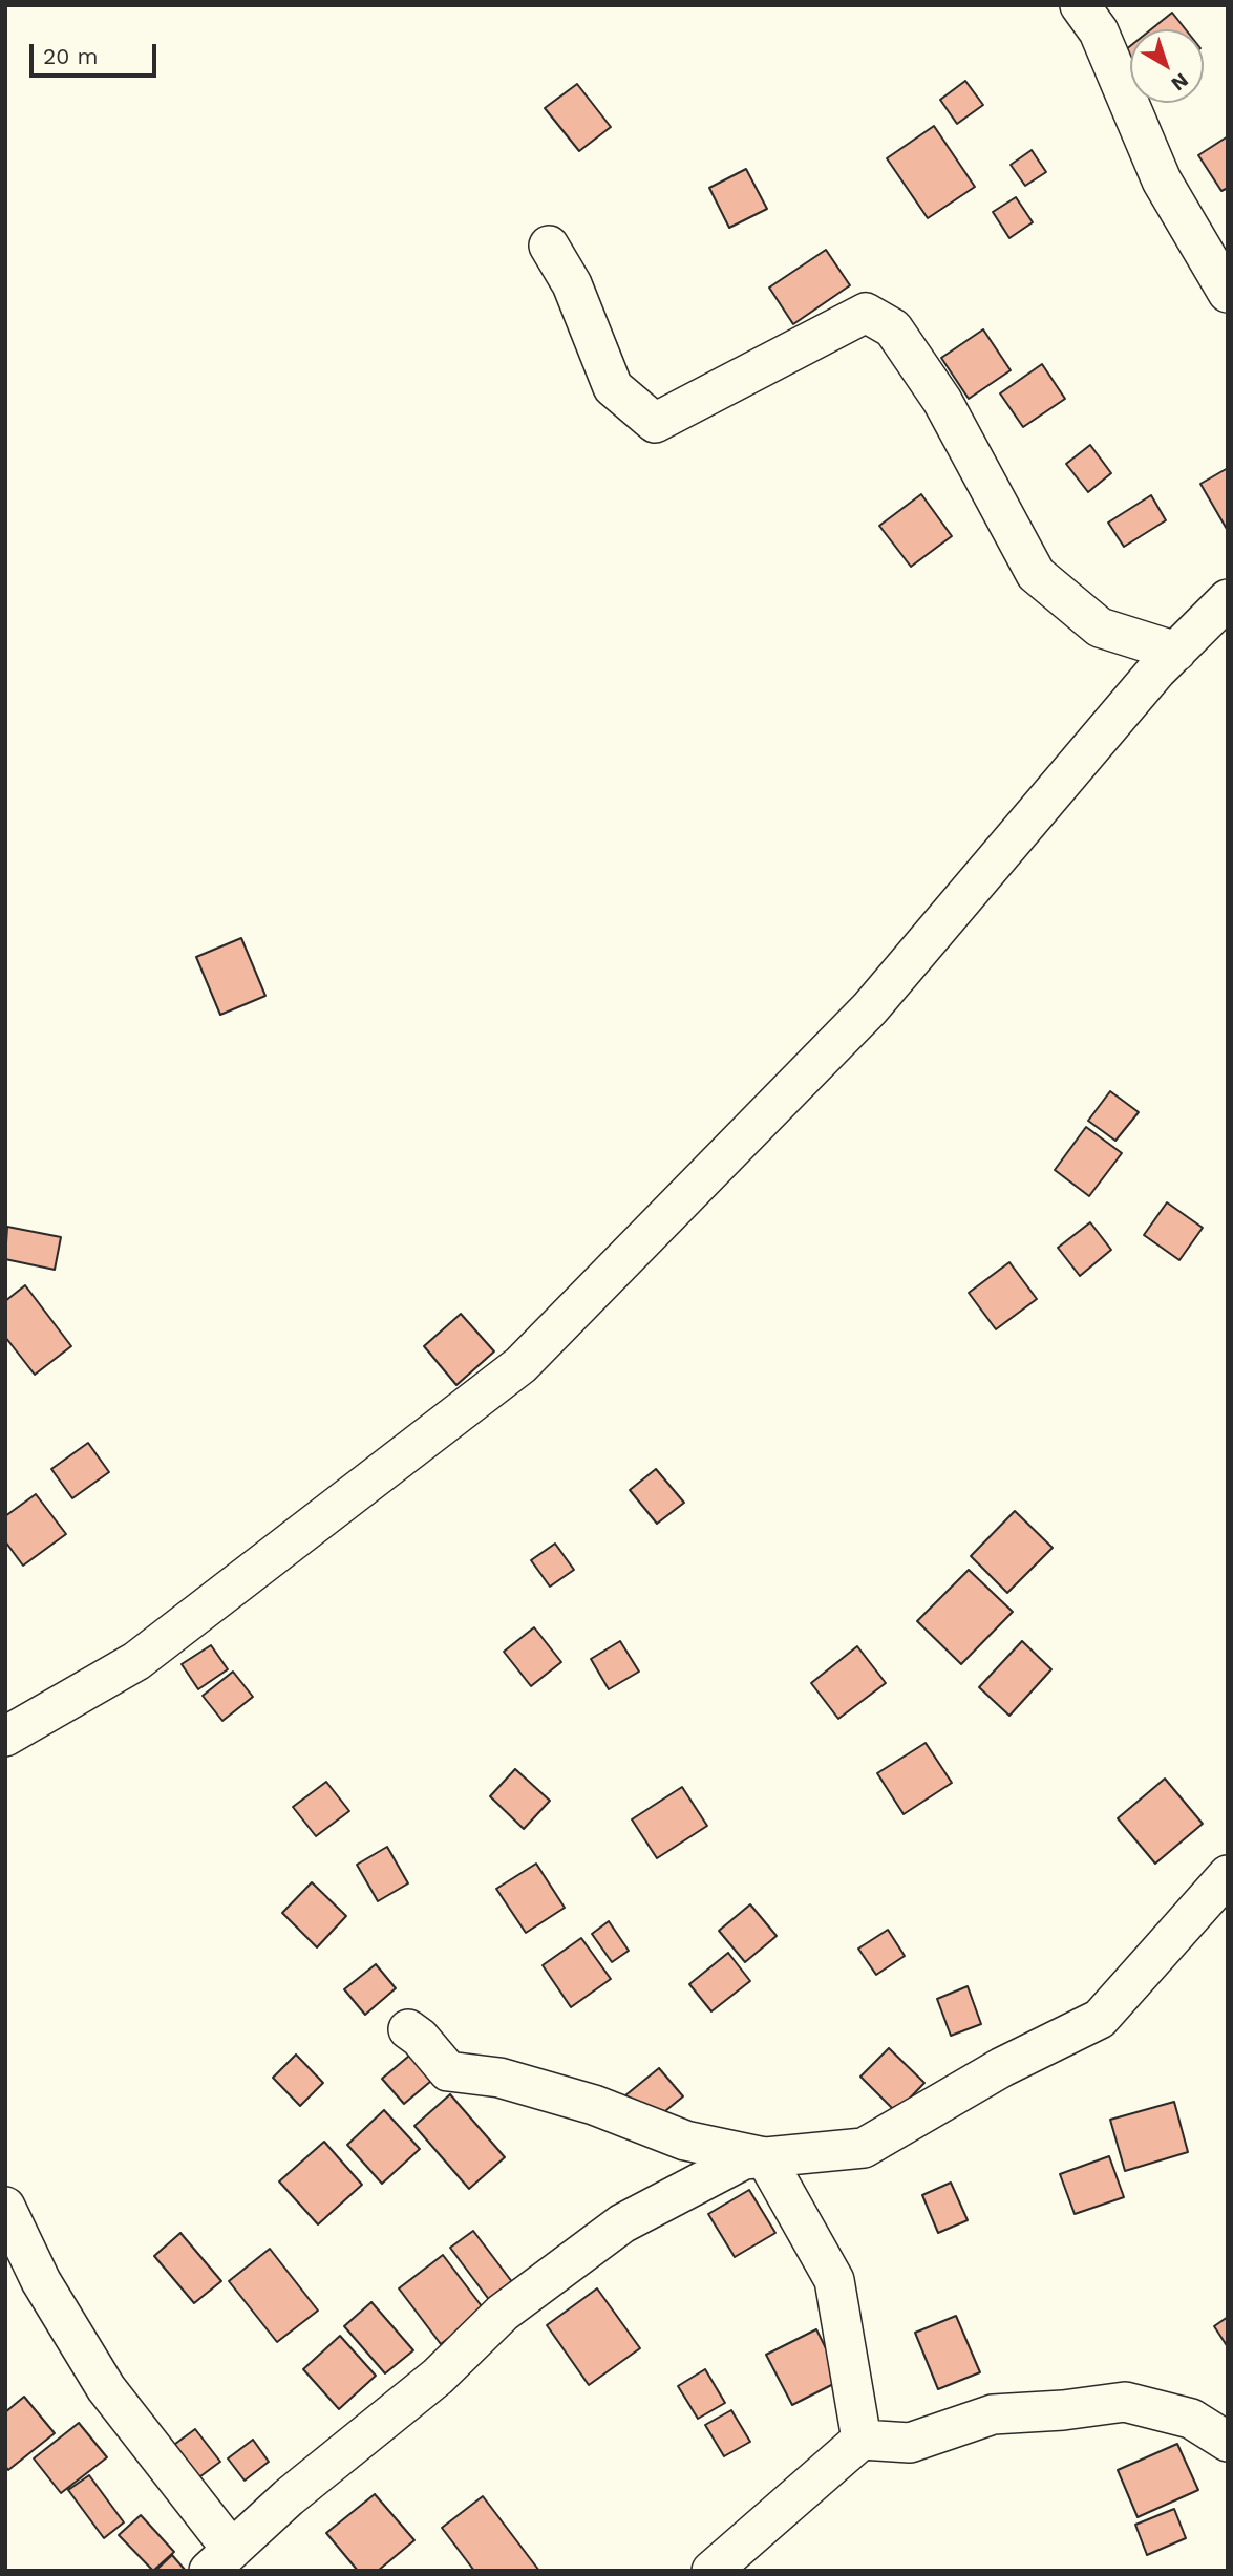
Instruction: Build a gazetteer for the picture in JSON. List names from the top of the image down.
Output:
{
  "scale_bar": "20 m",
  "north": "bottom right"
}
